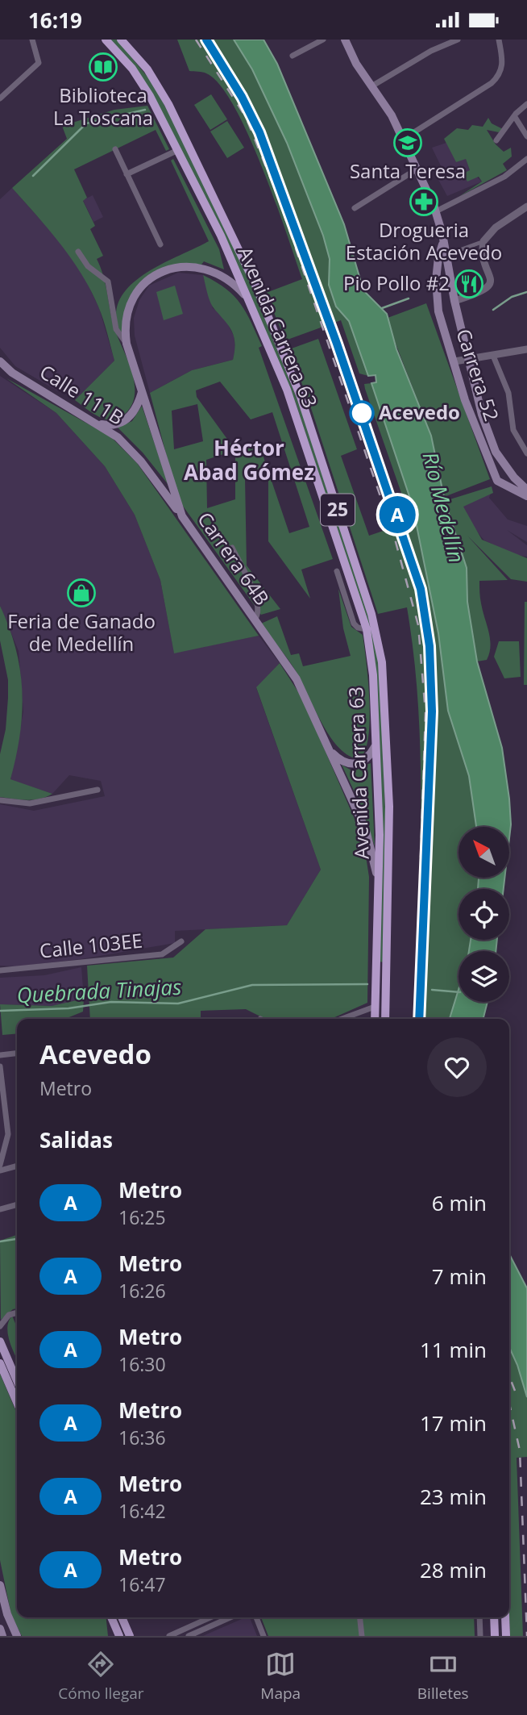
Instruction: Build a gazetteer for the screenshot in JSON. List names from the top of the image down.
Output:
{
  "streets": {
    "highway": ["Avenida Carrera 63", "25"],
    "main road": ["Carrera 52", "Calle 111B", "Carrera 64B"],
    "street": ["Calle 103EE"]
  },
  "crossings": [
    ["Avenida Carrera 63", "Carrera 64B"],
    ["Calle 111B", "Carrera 64B"]
  ],
  "districts": ["Héctor Abad Gómez"],
  "water": ["Río Medellín", "Quebrada Tinajas"],
  "places": {
    "library": ["Biblioteca La Toscana"],
    "school or university": ["Santa Teresa"],
    "pharmacy": ["Drogueria Estación Acevedo"],
    "restaurant": ["Pio Pollo #2"],
    "other": ["Acevedo"],
    "shop": ["Feria de Ganado de Medellín"]
  },
  "lines": ["metro line A"],
  "north": "top left",
  "page": {
    "status": "16:19",
    "on_map": "A",
    "heading": [
      ["Acevedo", "Metro"],
      "Salidas"
    ],
    "list": [
      {
        "mark": "A",
        "name": "Metro",
        "note": "16:25",
        "value": "6 min"
      },
      {
        "mark": "A",
        "name": "Metro",
        "note": "16:26",
        "value": "7 min"
      },
      {
        "mark": "A",
        "name": "Metro",
        "note": "16:30",
        "value": "11 min"
      },
      {
        "mark": "A",
        "name": "Metro",
        "note": "16:36",
        "value": "17 min"
      },
      {
        "mark": "A",
        "name": "Metro",
        "note": "16:42",
        "value": "23 min"
      },
      {
        "mark": "A",
        "name": "Metro",
        "note": "16:47",
        "value": "28 min"
      }
    ],
    "tabs": ["Cómo llegar", "Mapa", "Billetes"]
  }
}
